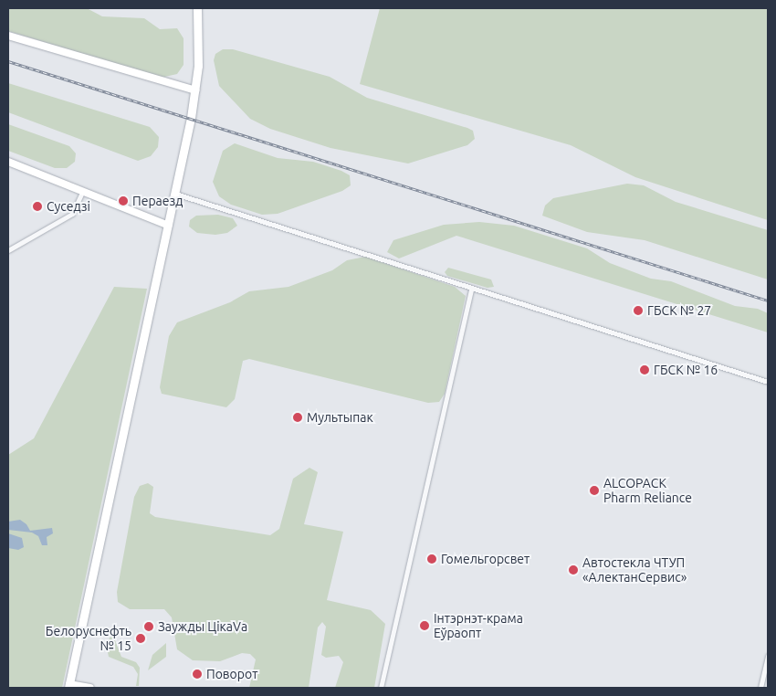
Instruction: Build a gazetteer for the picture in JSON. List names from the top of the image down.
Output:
{
  "places": [
    "Пераезд",
    "Суседзі",
    "ГБСК № 27",
    "ГБСК № 16",
    "Мультыпак",
    "ALCOPACK Pharm Reliance",
    "Гомельгорсвет",
    "Автостекла ЧТУП «АлектанСервис»",
    "Інтэрнэт-крама Еўраопт",
    "Заужды ЦікаVа",
    "Белоруснефть № 15",
    "Поворот"
  ]
}
